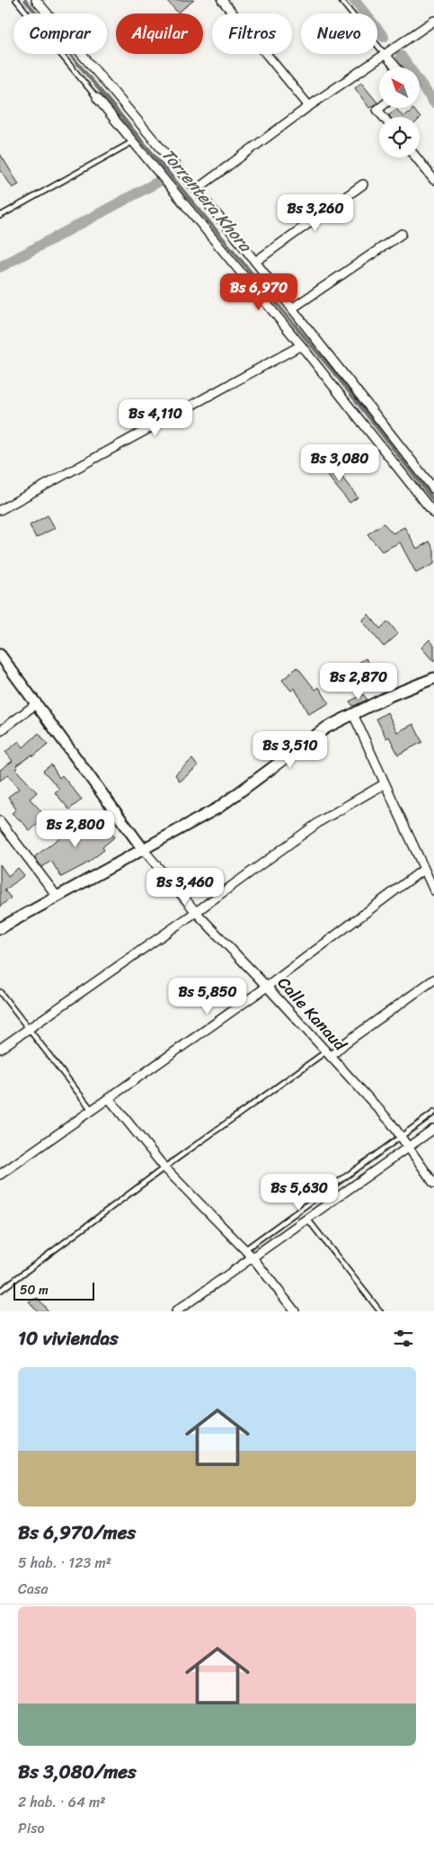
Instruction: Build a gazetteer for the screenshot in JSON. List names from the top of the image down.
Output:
{
  "streets": {
    "street": ["Calle Kanaud"]
  },
  "water": ["Torrentera Khora"],
  "scale_bar": "50 m",
  "north": "top left",
  "page": {
    "chip": [
      "Comprar",
      "Alquilar",
      "Filtros",
      "Nuevo"
    ],
    "price": [
      "Bs 3,260",
      "Bs 6,970",
      "Bs 4,110",
      "Bs 3,080",
      "Bs 2,870",
      "Bs 3,510",
      "Bs 2,800",
      "Bs 3,460",
      "Bs 5,850",
      "Bs 5,630"
    ],
    "scale": "50 m",
    "heading": "10 viviendas",
    "list": [
      {
        "name": "Bs 6,970/mes",
        "note": "5 hab. · 123 m² · Casa"
      },
      {
        "name": "Bs 3,080/mes",
        "note": "2 hab. · 64 m² · Piso"
      }
    ]
  }
}
